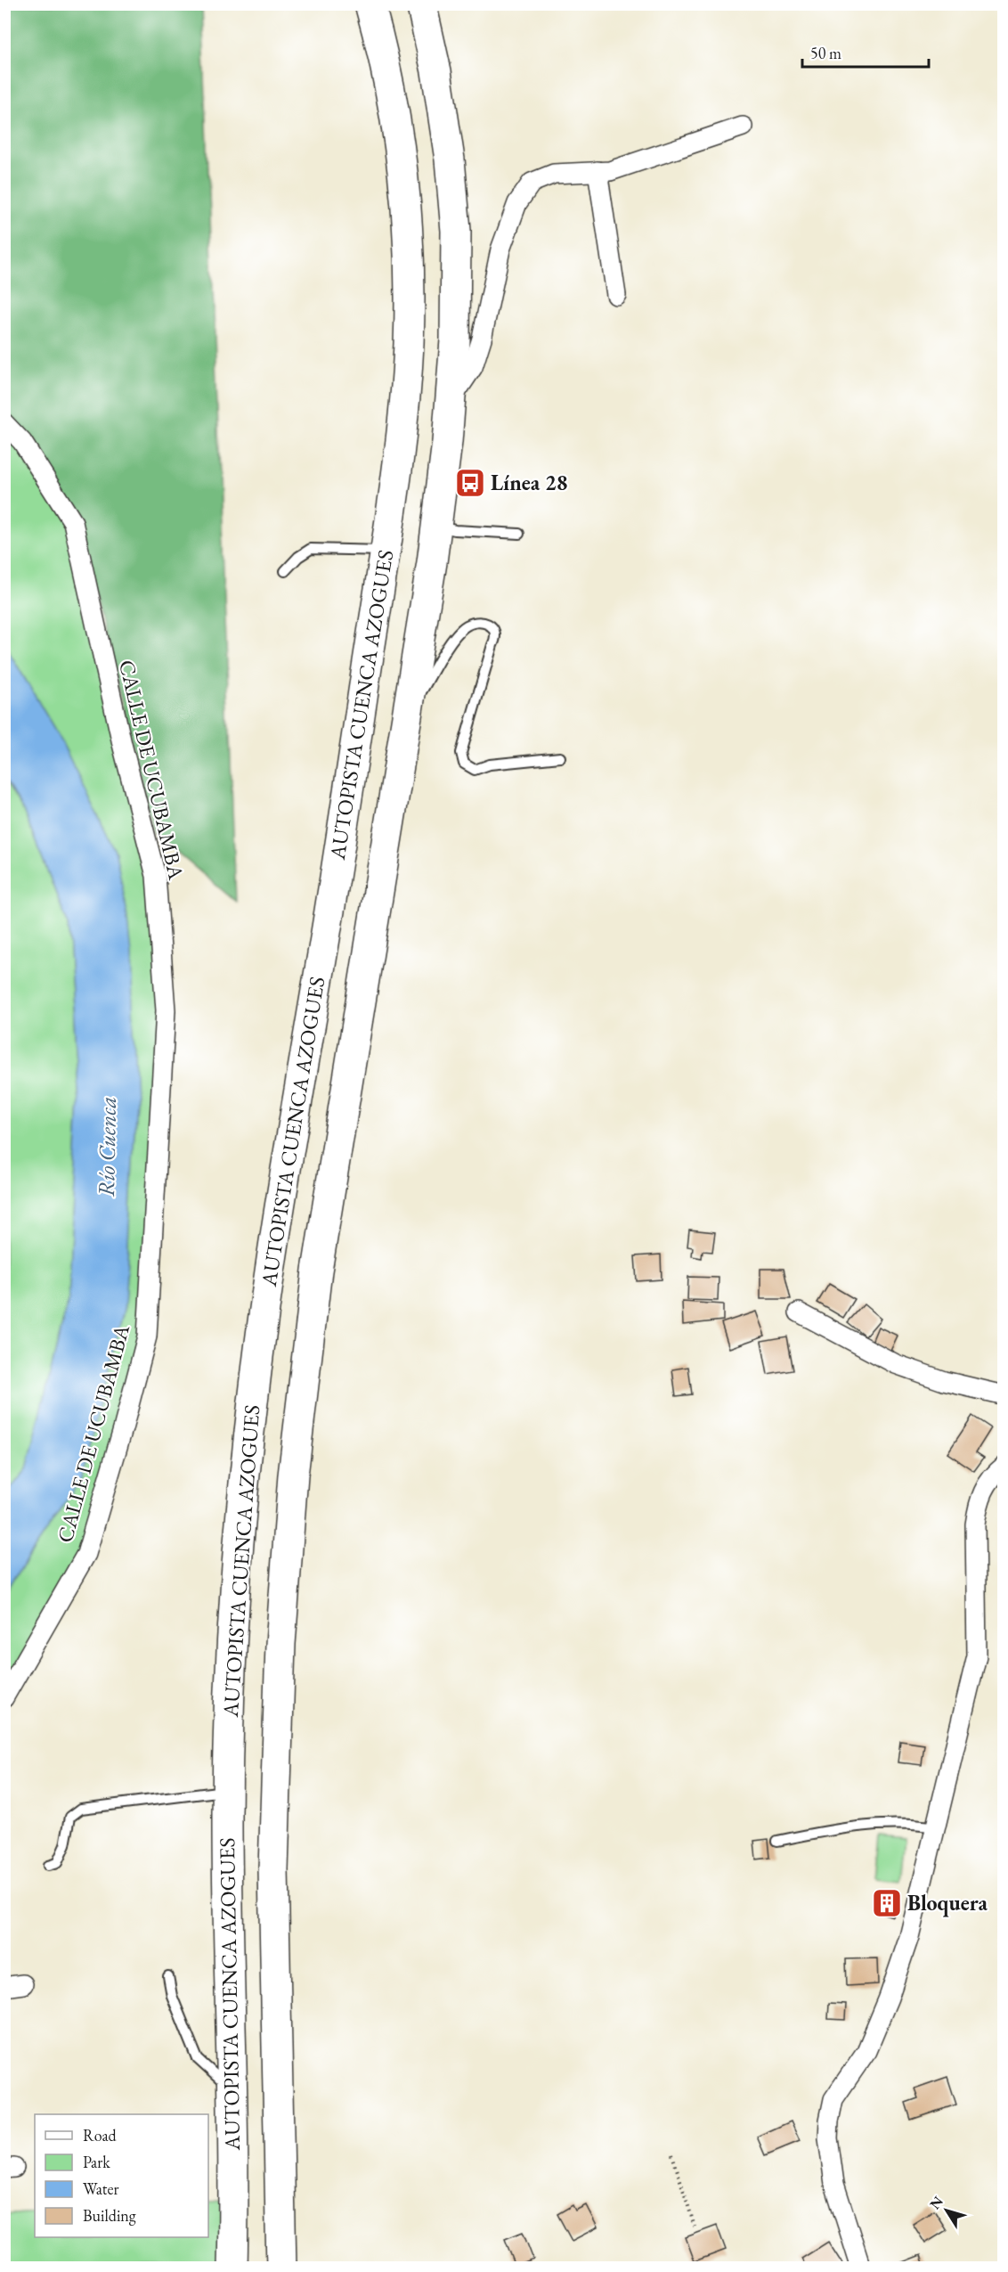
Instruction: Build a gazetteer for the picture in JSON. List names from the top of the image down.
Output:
{
  "streets": {
    "highway": ["AUTOPISTA CUENCA AZOGUES"],
    "street": ["CALLE DE UCUBAMBA"]
  },
  "water": ["Río Cuenca"],
  "places": {
    "bus stop": ["Línea 28"],
    "building": ["Bloquera"]
  },
  "legend": [
    "Road",
    "Park",
    "Water",
    "Building"
  ],
  "scale_bar": "50 m",
  "north": "top left"
}
